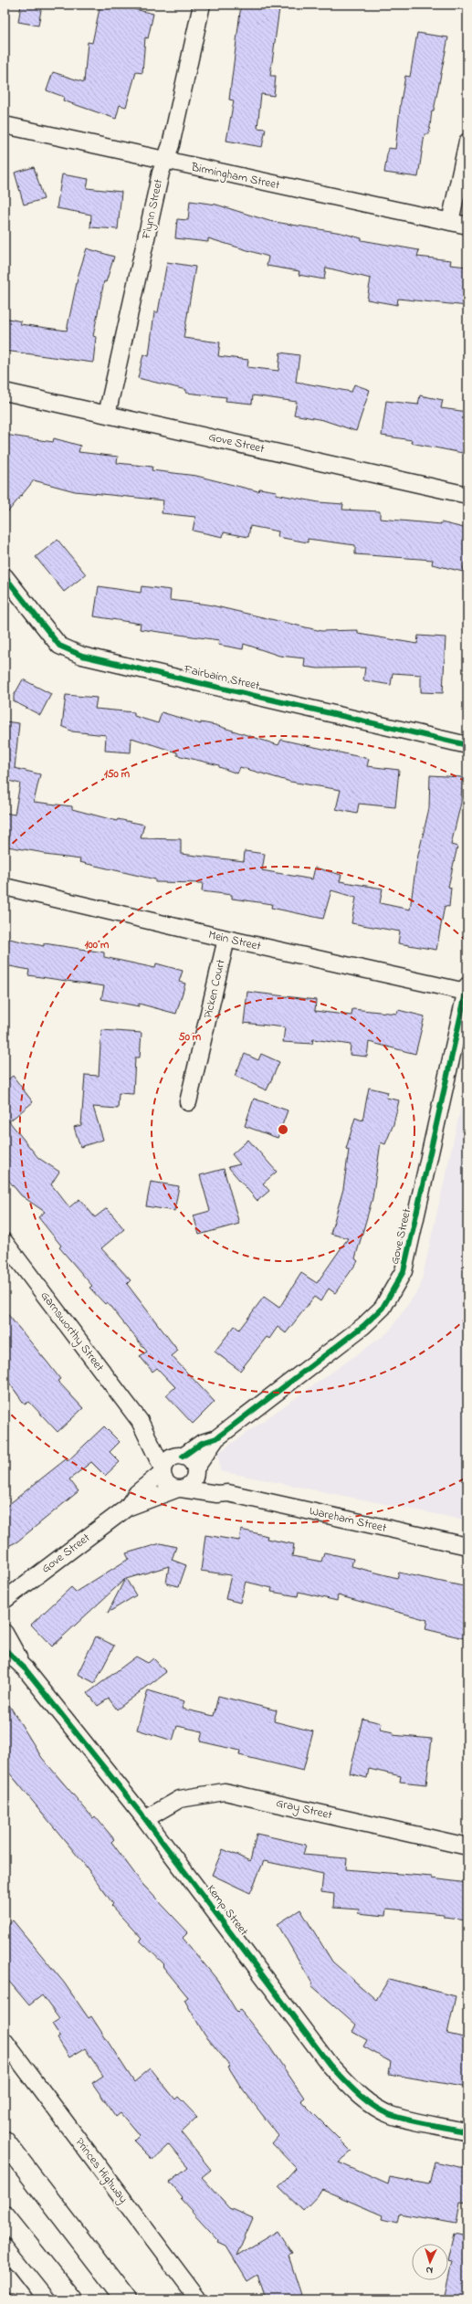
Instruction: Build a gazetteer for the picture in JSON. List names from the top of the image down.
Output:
{
  "streets": {
    "street": [
      "Birmingham Street",
      "Flynn Street",
      "Gove Street",
      "Fairbairn Street",
      "Mein Street",
      "Picken Court",
      "Garnsworthy Street",
      "Wareham Street",
      "Gray Street",
      "Kemp Street",
      "Princes Highway"
    ]
  },
  "crossings": [
    ["Birmingham Street", "Flynn Street"],
    ["Flynn Street", "Gove Street"],
    ["Gove Street", "Mein Street"],
    ["Gove Street", "Garnsworthy Street"],
    ["Gove Street", "Wareham Street"],
    ["Mein Street", "Picken Court"],
    ["Garnsworthy Street", "Wareham Street"],
    ["Gray Street", "Kemp Street"]
  ],
  "north": "bottom",
  "rings": ["150 m", "100 m", "50 m"]
}
